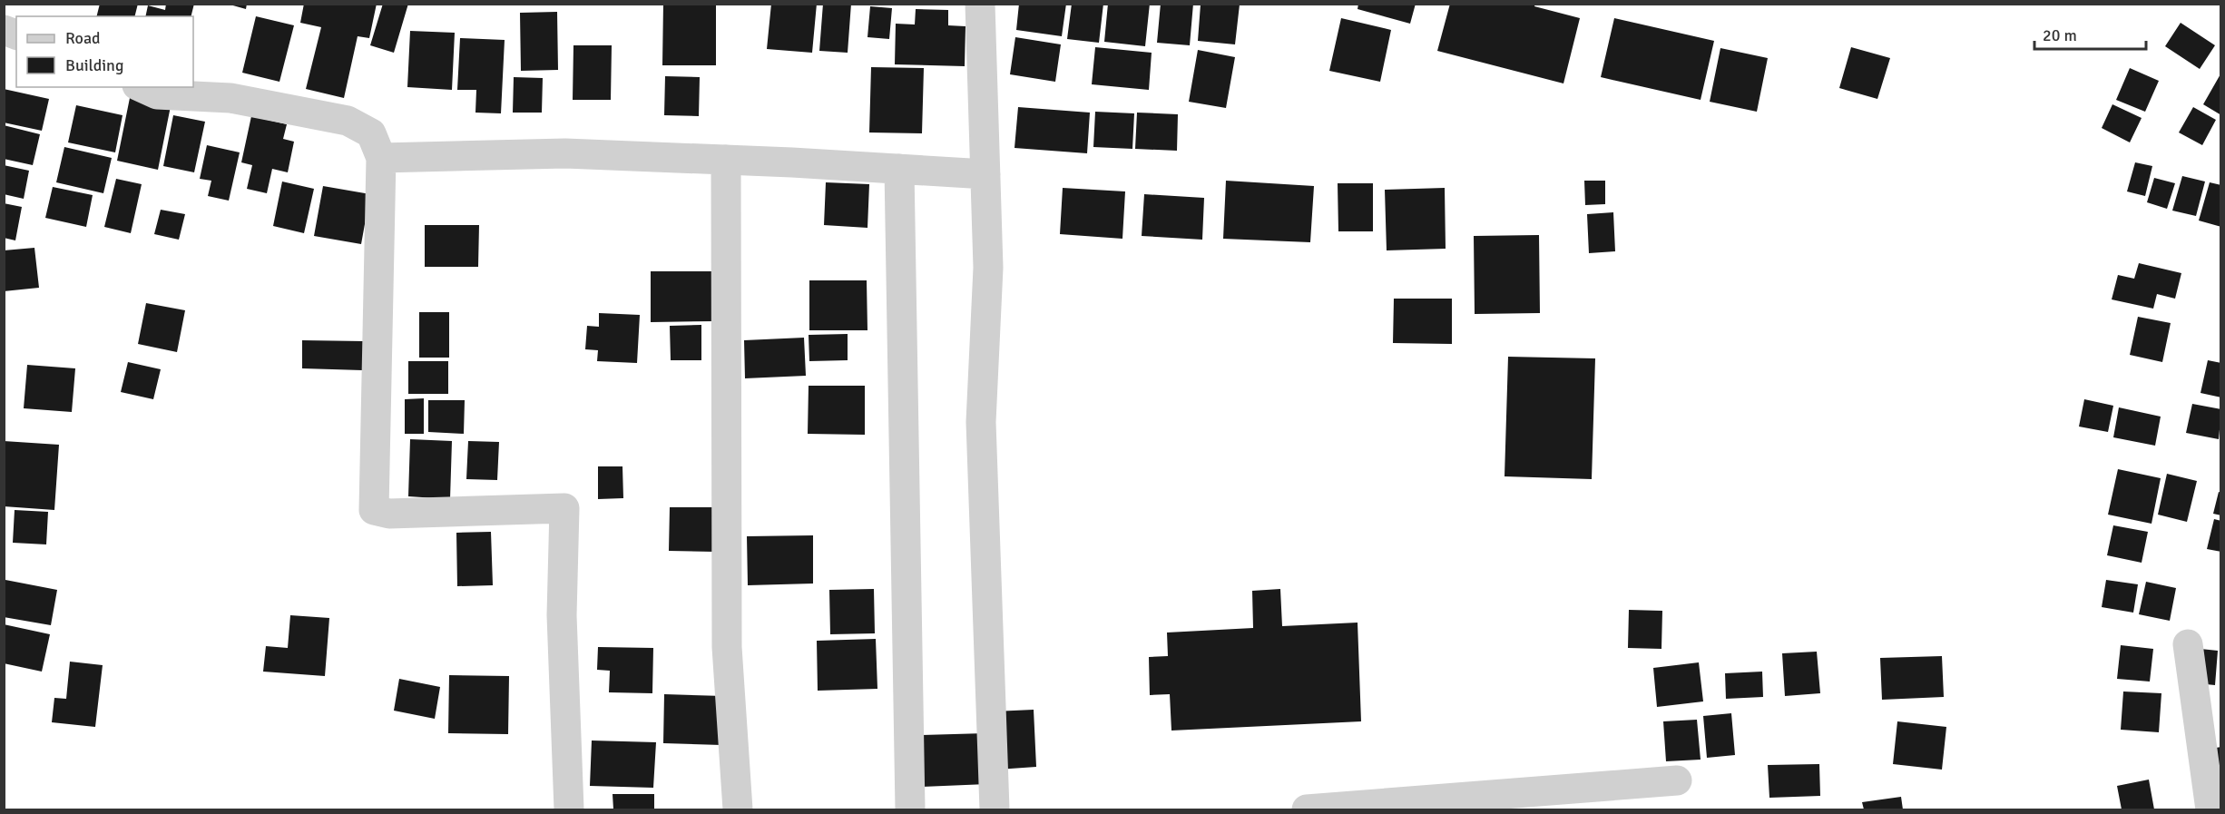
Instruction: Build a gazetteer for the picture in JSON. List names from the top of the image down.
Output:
{
  "legend": ["Road", "Building"],
  "scale_bar": "20 m"
}
